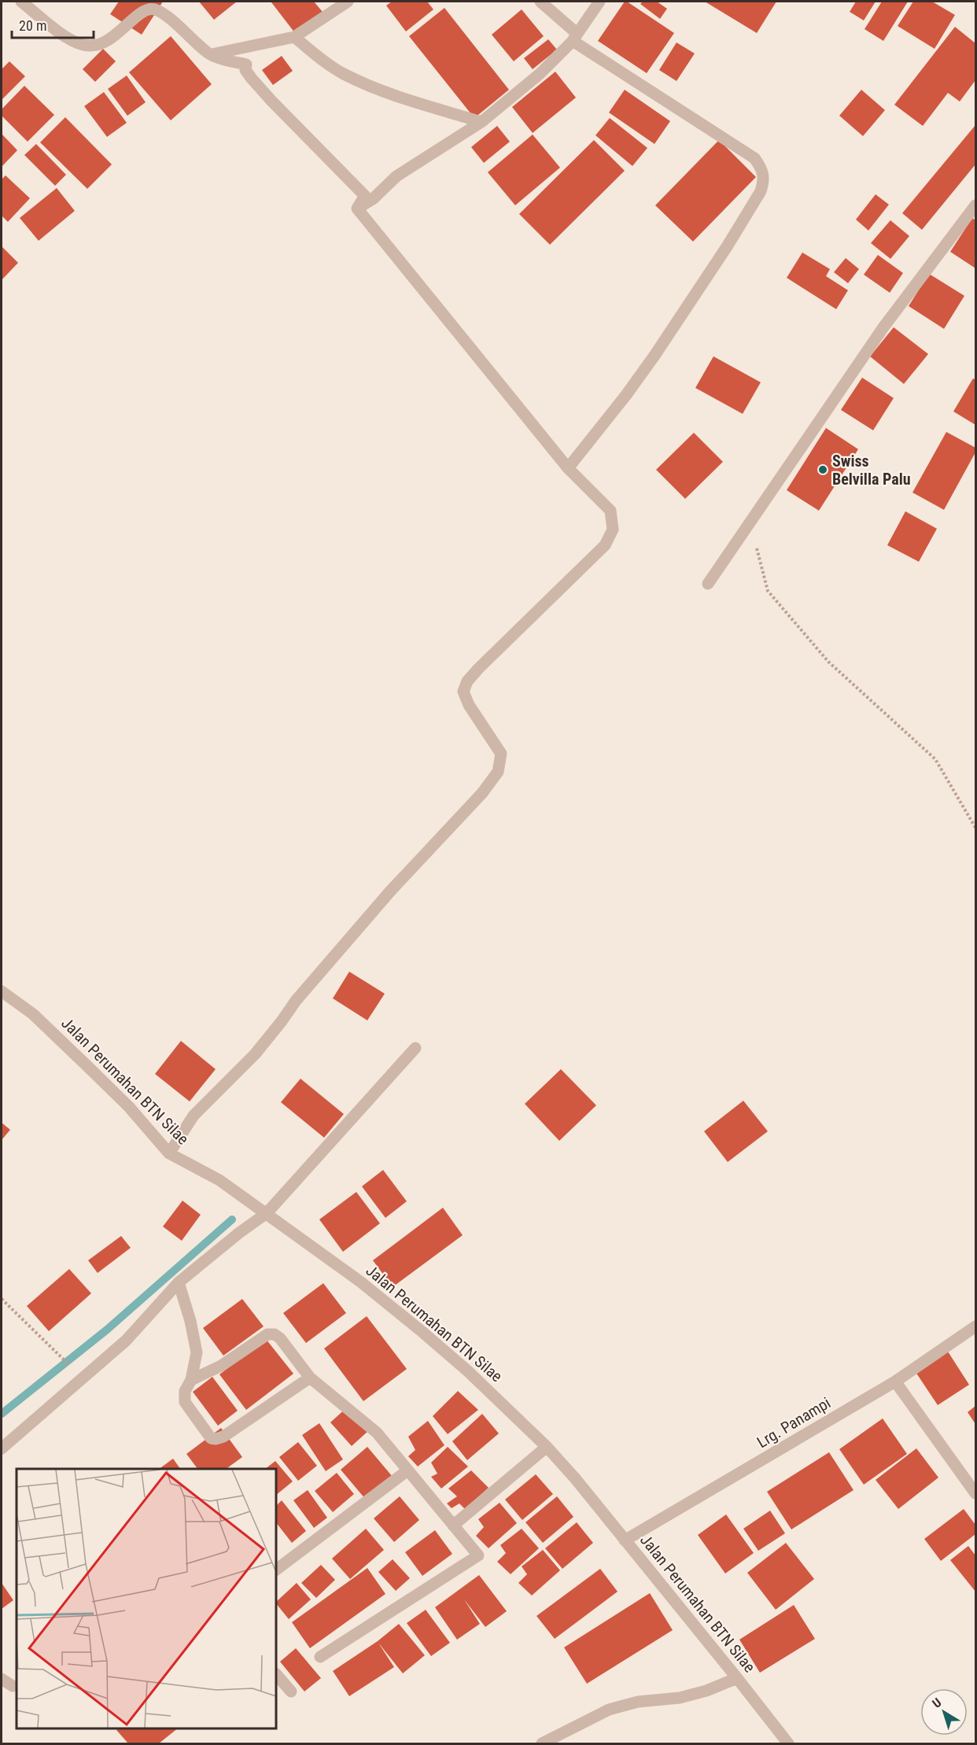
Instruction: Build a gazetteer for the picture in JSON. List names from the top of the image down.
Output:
{
  "streets": {
    "street": ["Jalan Perumahan BTN Silae", "Lrg. Panampi"]
  },
  "crossings": [
    ["Jalan Perumahan BTN Silae", "Lrg. Panampi"]
  ],
  "places": ["Swiss Belvilla Palu"],
  "scale_bar": "20 m",
  "north": "top left"
}
